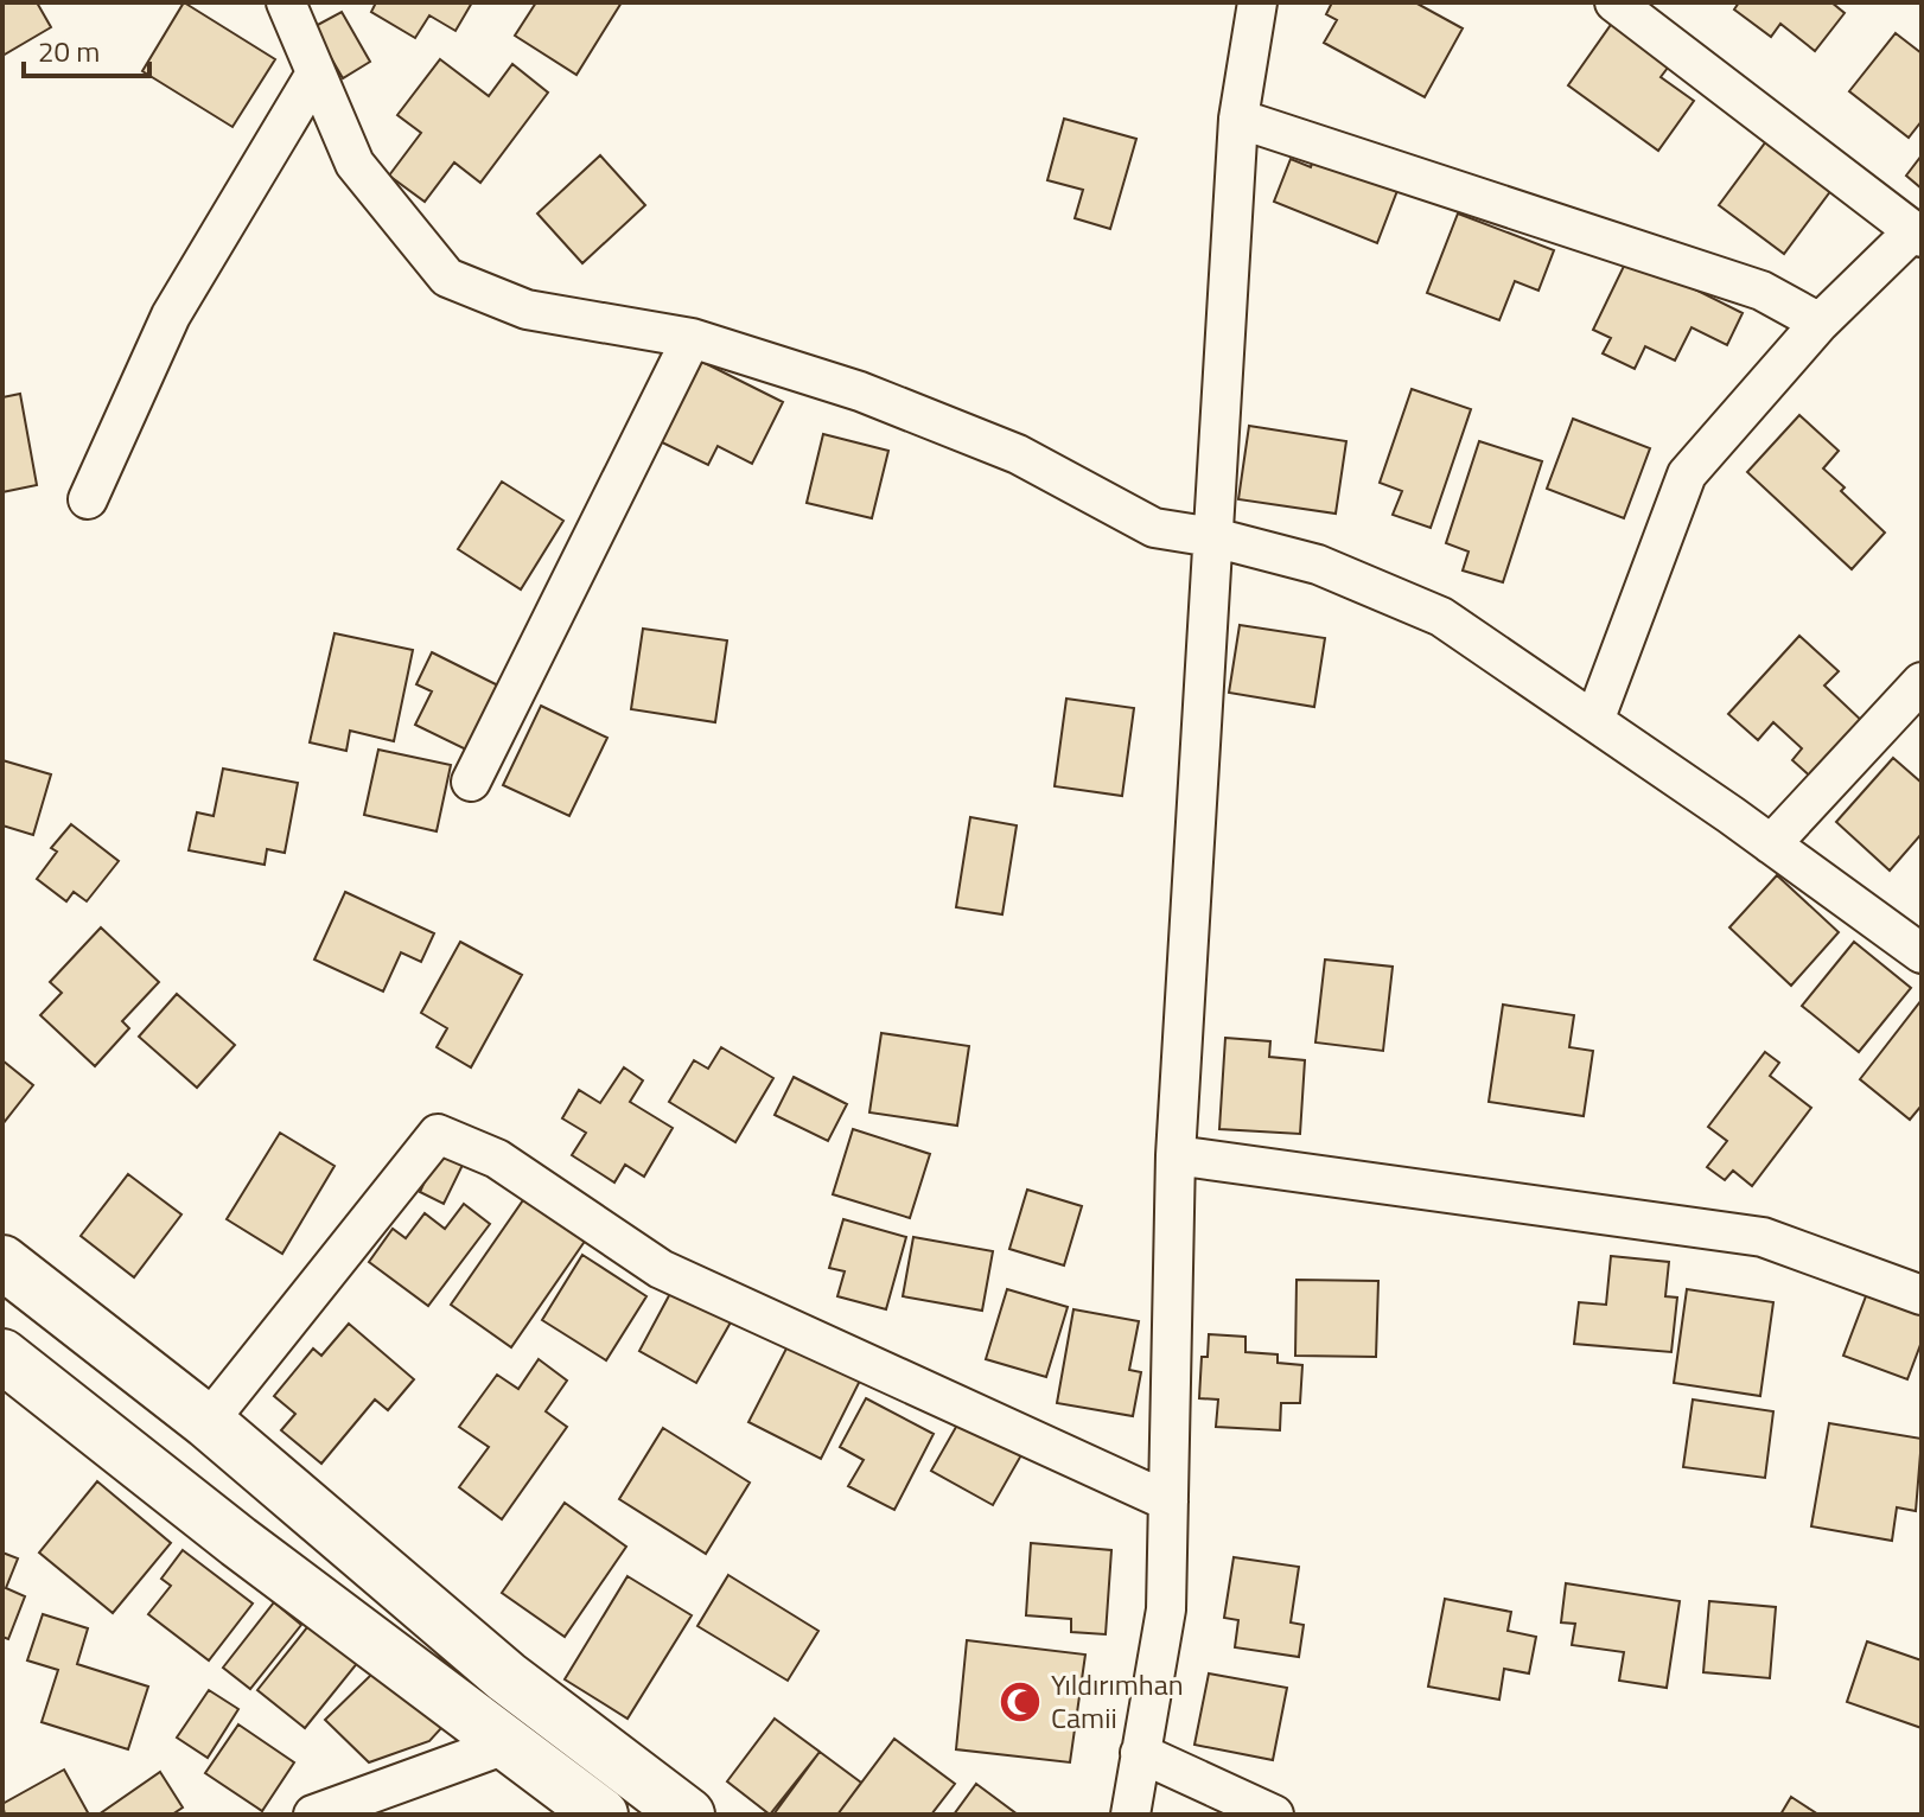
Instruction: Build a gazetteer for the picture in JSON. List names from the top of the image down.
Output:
{
  "places": {
    "mosque": ["Yıldırımhan Camii"]
  },
  "scale_bar": "20 m"
}
